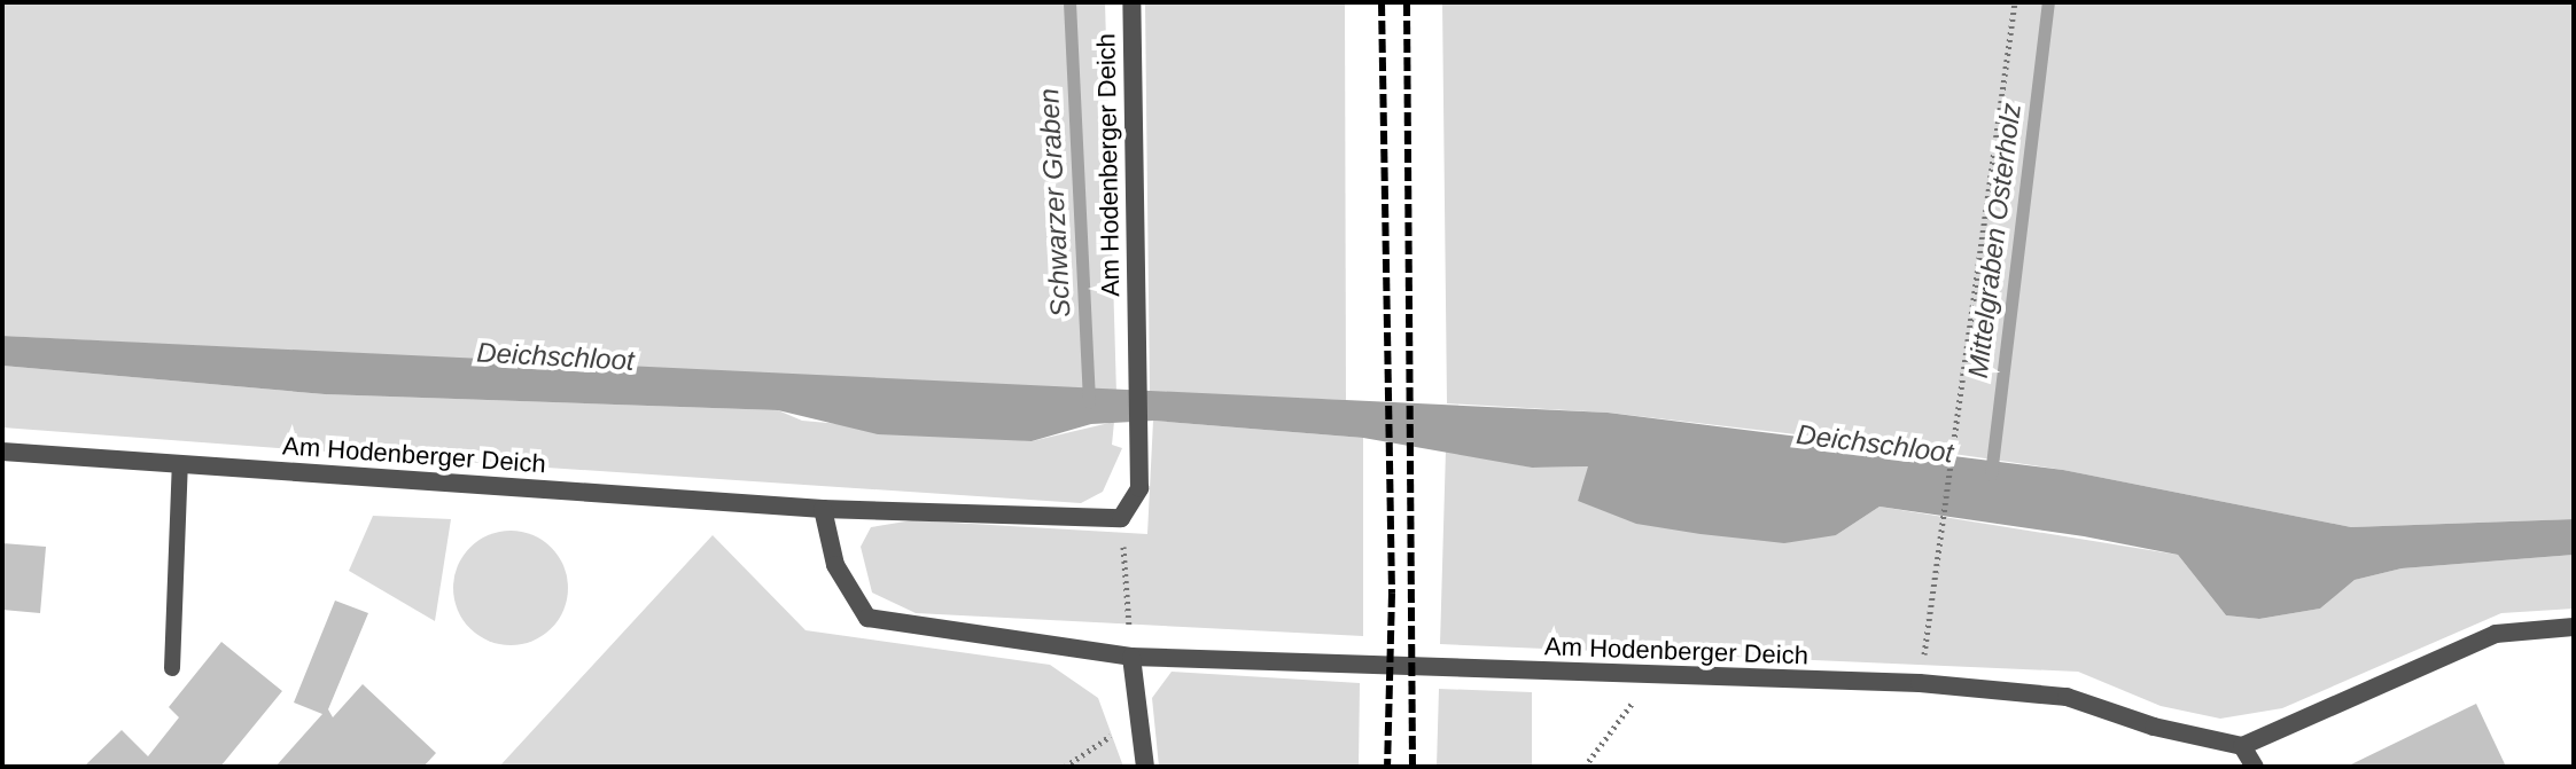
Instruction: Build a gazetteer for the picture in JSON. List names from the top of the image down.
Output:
{
  "streets": {
    "street": ["Am Hodenberger Deich"]
  },
  "water": ["Schwarzer Graben", "Mittelgraben Osterholz", "Deichschloot"]
}
